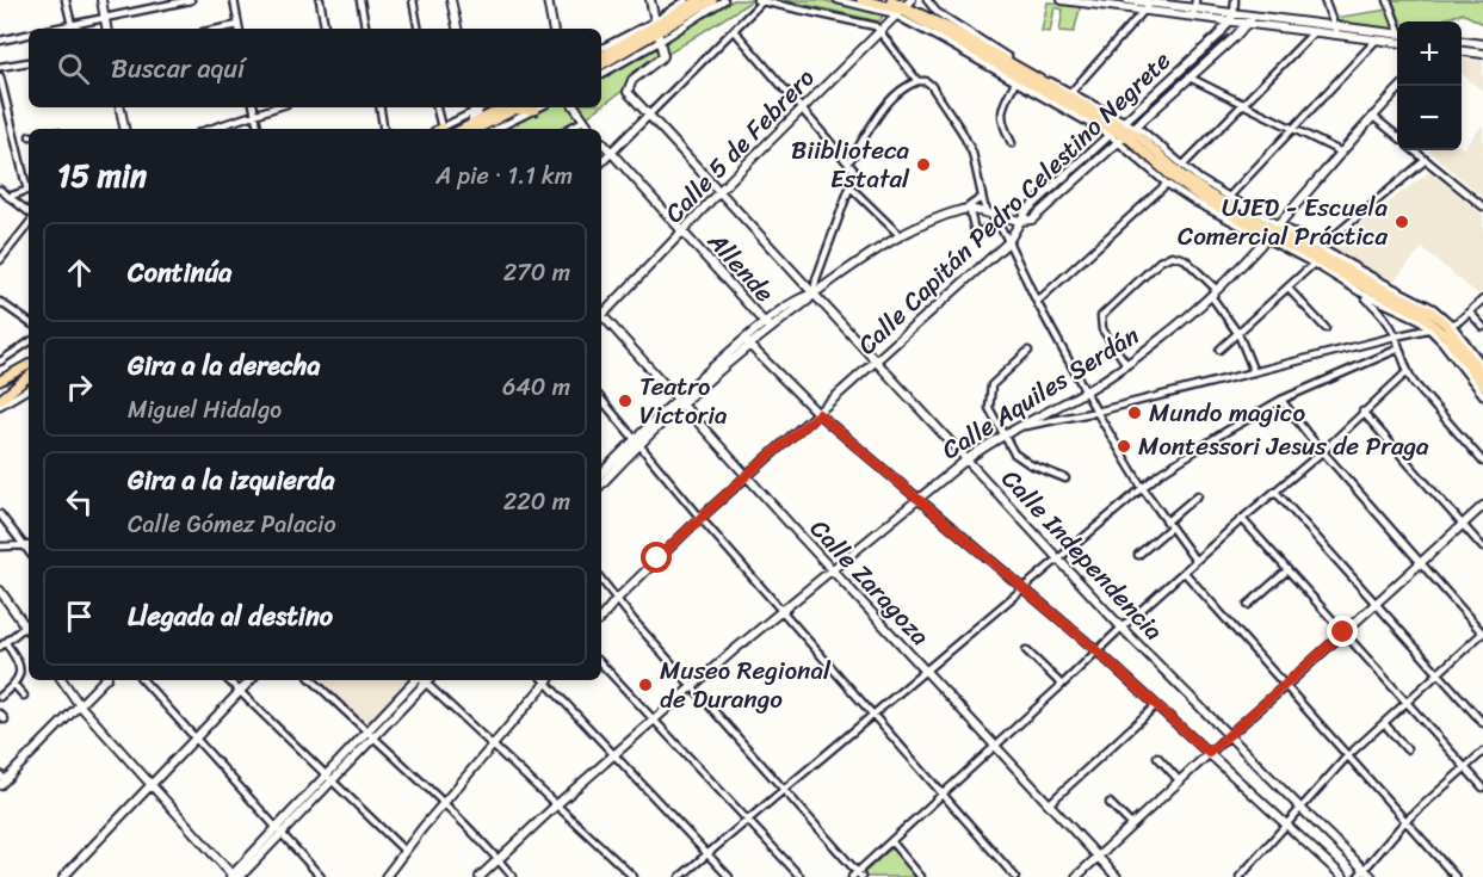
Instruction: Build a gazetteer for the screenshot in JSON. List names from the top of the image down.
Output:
{
  "streets": {
    "street": [
      "Calle 5 de Febrero",
      "Calle Capitán Pedro Celestino Negrete",
      "Allende",
      "Calle Aquiles Serdán",
      "Calle Independencia",
      "Calle Zaragoza"
    ]
  },
  "crossings": [
    ["Calle 5 de Febrero", "Allende"],
    ["Calle 5 de Febrero", "Calle Independencia"],
    ["Calle Capitán Pedro Celestino Negrete", "Calle Independencia"],
    ["Calle Capitán Pedro Celestino Negrete", "Calle Zaragoza"],
    ["Calle Aquiles Serdán", "Calle Independencia"],
    ["Calle Aquiles Serdán", "Calle Zaragoza"]
  ],
  "places": [
    "Biiblioteca Estatal",
    "UJED - Escuela Comercial Práctica",
    "Teatro Victoria",
    "Mundo magico",
    "Montessori Jesus de Praga",
    "Museo Regional de Durango"
  ],
  "page": {
    "map_buttons": ["+", "−"],
    "search": "Buscar aquí",
    "heading": ["15 min", "A pie · 1.1 km"],
    "list": [
      ["Continúa", "270 m"],
      ["Gira a la derecha", "Miguel Hidalgo", "640 m"],
      ["Gira a la izquierda", "Calle Gómez Palacio", "220 m"],
      "Llegada al destino"
    ]
  }
}
